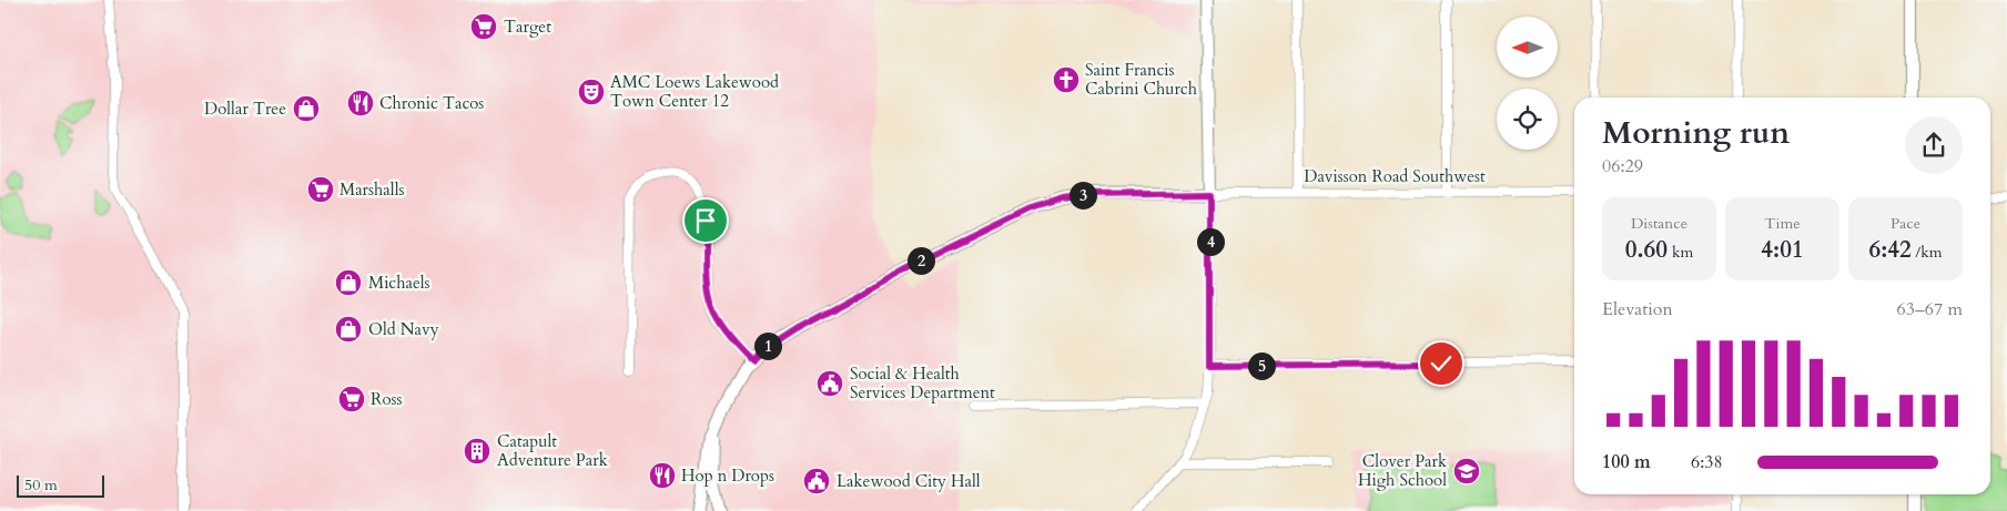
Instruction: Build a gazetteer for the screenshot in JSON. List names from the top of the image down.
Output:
{
  "streets": {
    "street": ["Davisson Road Southwest"]
  },
  "places": {
    "supermarket": ["Target", "Marshalls", "Ross"],
    "church": ["Saint Francis Cabrini Church"],
    "theatre": ["AMC Loews Lakewood Town Center 12"],
    "restaurant": ["Chronic Tacos", "Hop n Drops"],
    "shop": ["Dollar Tree", "Michaels", "Old Navy"],
    "public building": ["Social & Health Services Department", "Lakewood City Hall"],
    "building": ["Catapult Adventure Park"],
    "school or university": ["Clover Park High School"]
  },
  "scale_bar": "50 m",
  "north": "left",
  "page": {
    "heading": ["Morning run", "06:29"],
    "pins": [
      "3",
      "4",
      "2",
      "1",
      "5"
    ],
    "stats": [
      ["Distance", "0.60 km"],
      ["Time", "4:01"],
      ["Pace", "6:42 /km"]
    ],
    "chart": ["Elevation", "63–67 m"],
    "list": [
      {
        "name": "100 m",
        "note": "6:38"
      }
    ],
    "scale": "50 m"
  }
}
